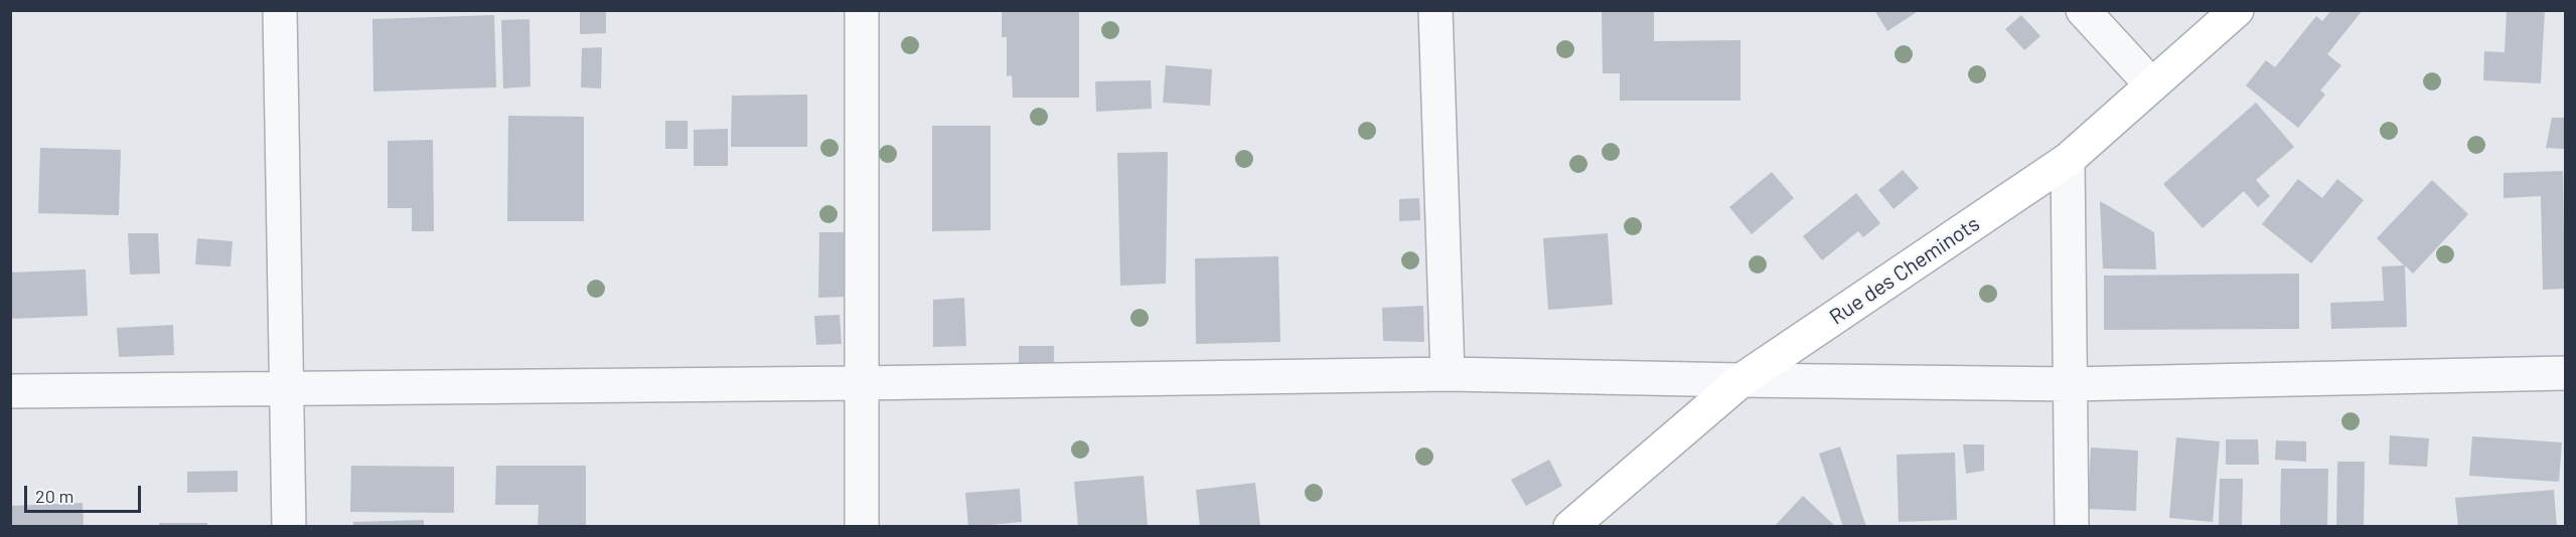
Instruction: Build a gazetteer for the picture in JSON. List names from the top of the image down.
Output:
{
  "streets": {
    "street": ["Rue des Cheminots"]
  },
  "scale_bar": "20 m"
}
